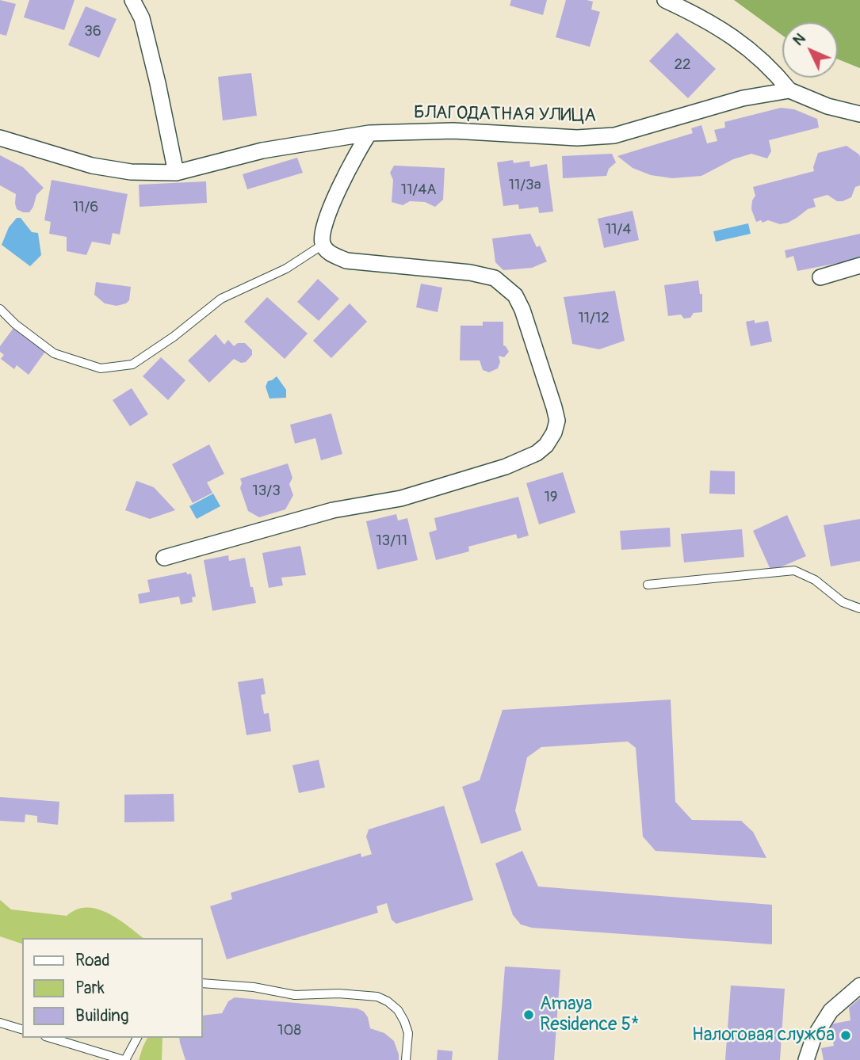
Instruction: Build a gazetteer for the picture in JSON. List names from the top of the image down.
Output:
{
  "streets": {
    "street": ["БЛАГОДАТНАЯ УЛИЦА"]
  },
  "places": ["Amaya Residence 5*", "Налоговая служба"],
  "house_numbers": [
    "36",
    "22",
    "11/3а",
    "11/4А",
    "11/6",
    "11/4",
    "11/12",
    "13/3",
    "19",
    "13/11",
    "108"
  ],
  "legend": ["Road", "Park", "Building"],
  "north": "top left"
}
